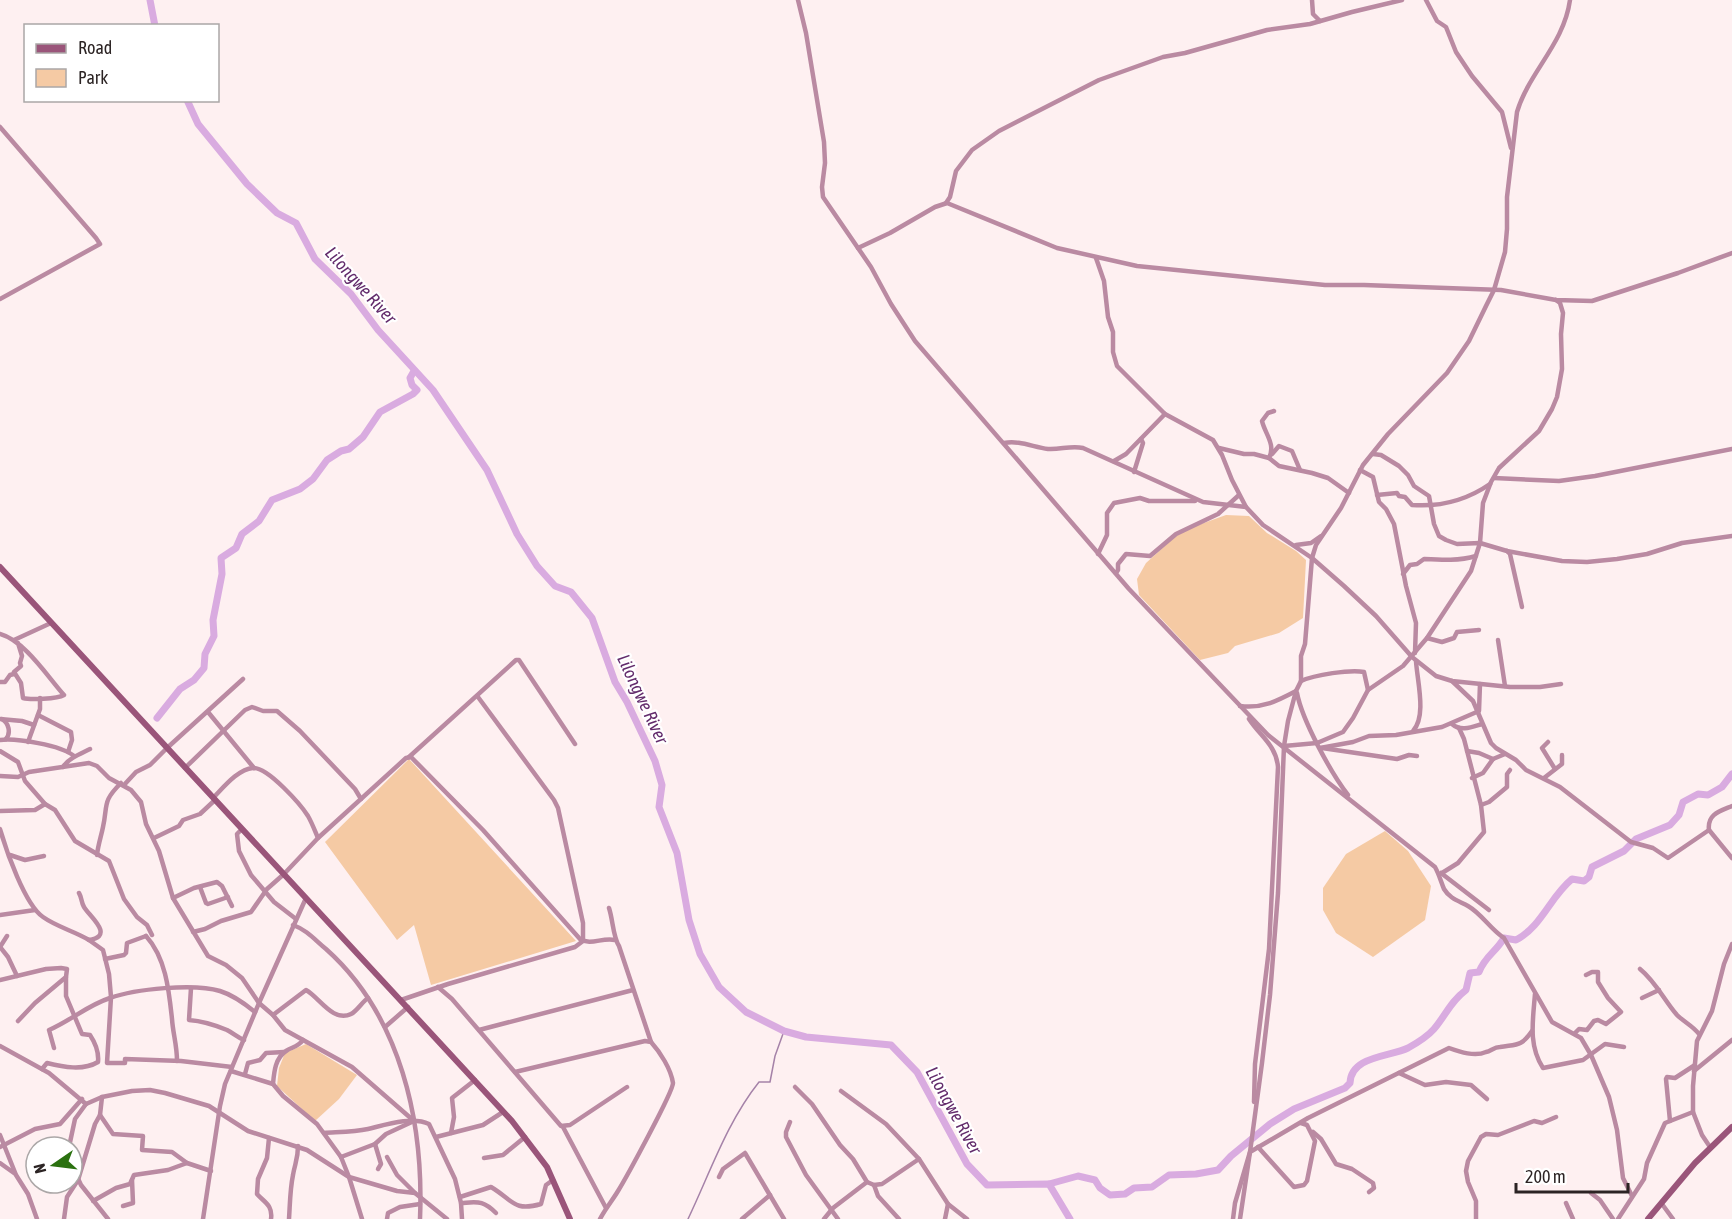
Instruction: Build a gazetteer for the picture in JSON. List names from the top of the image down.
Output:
{
  "water": ["Lilongwe River"],
  "legend": ["Road", "Park"],
  "scale_bar": "200 m",
  "north": "left"
}
